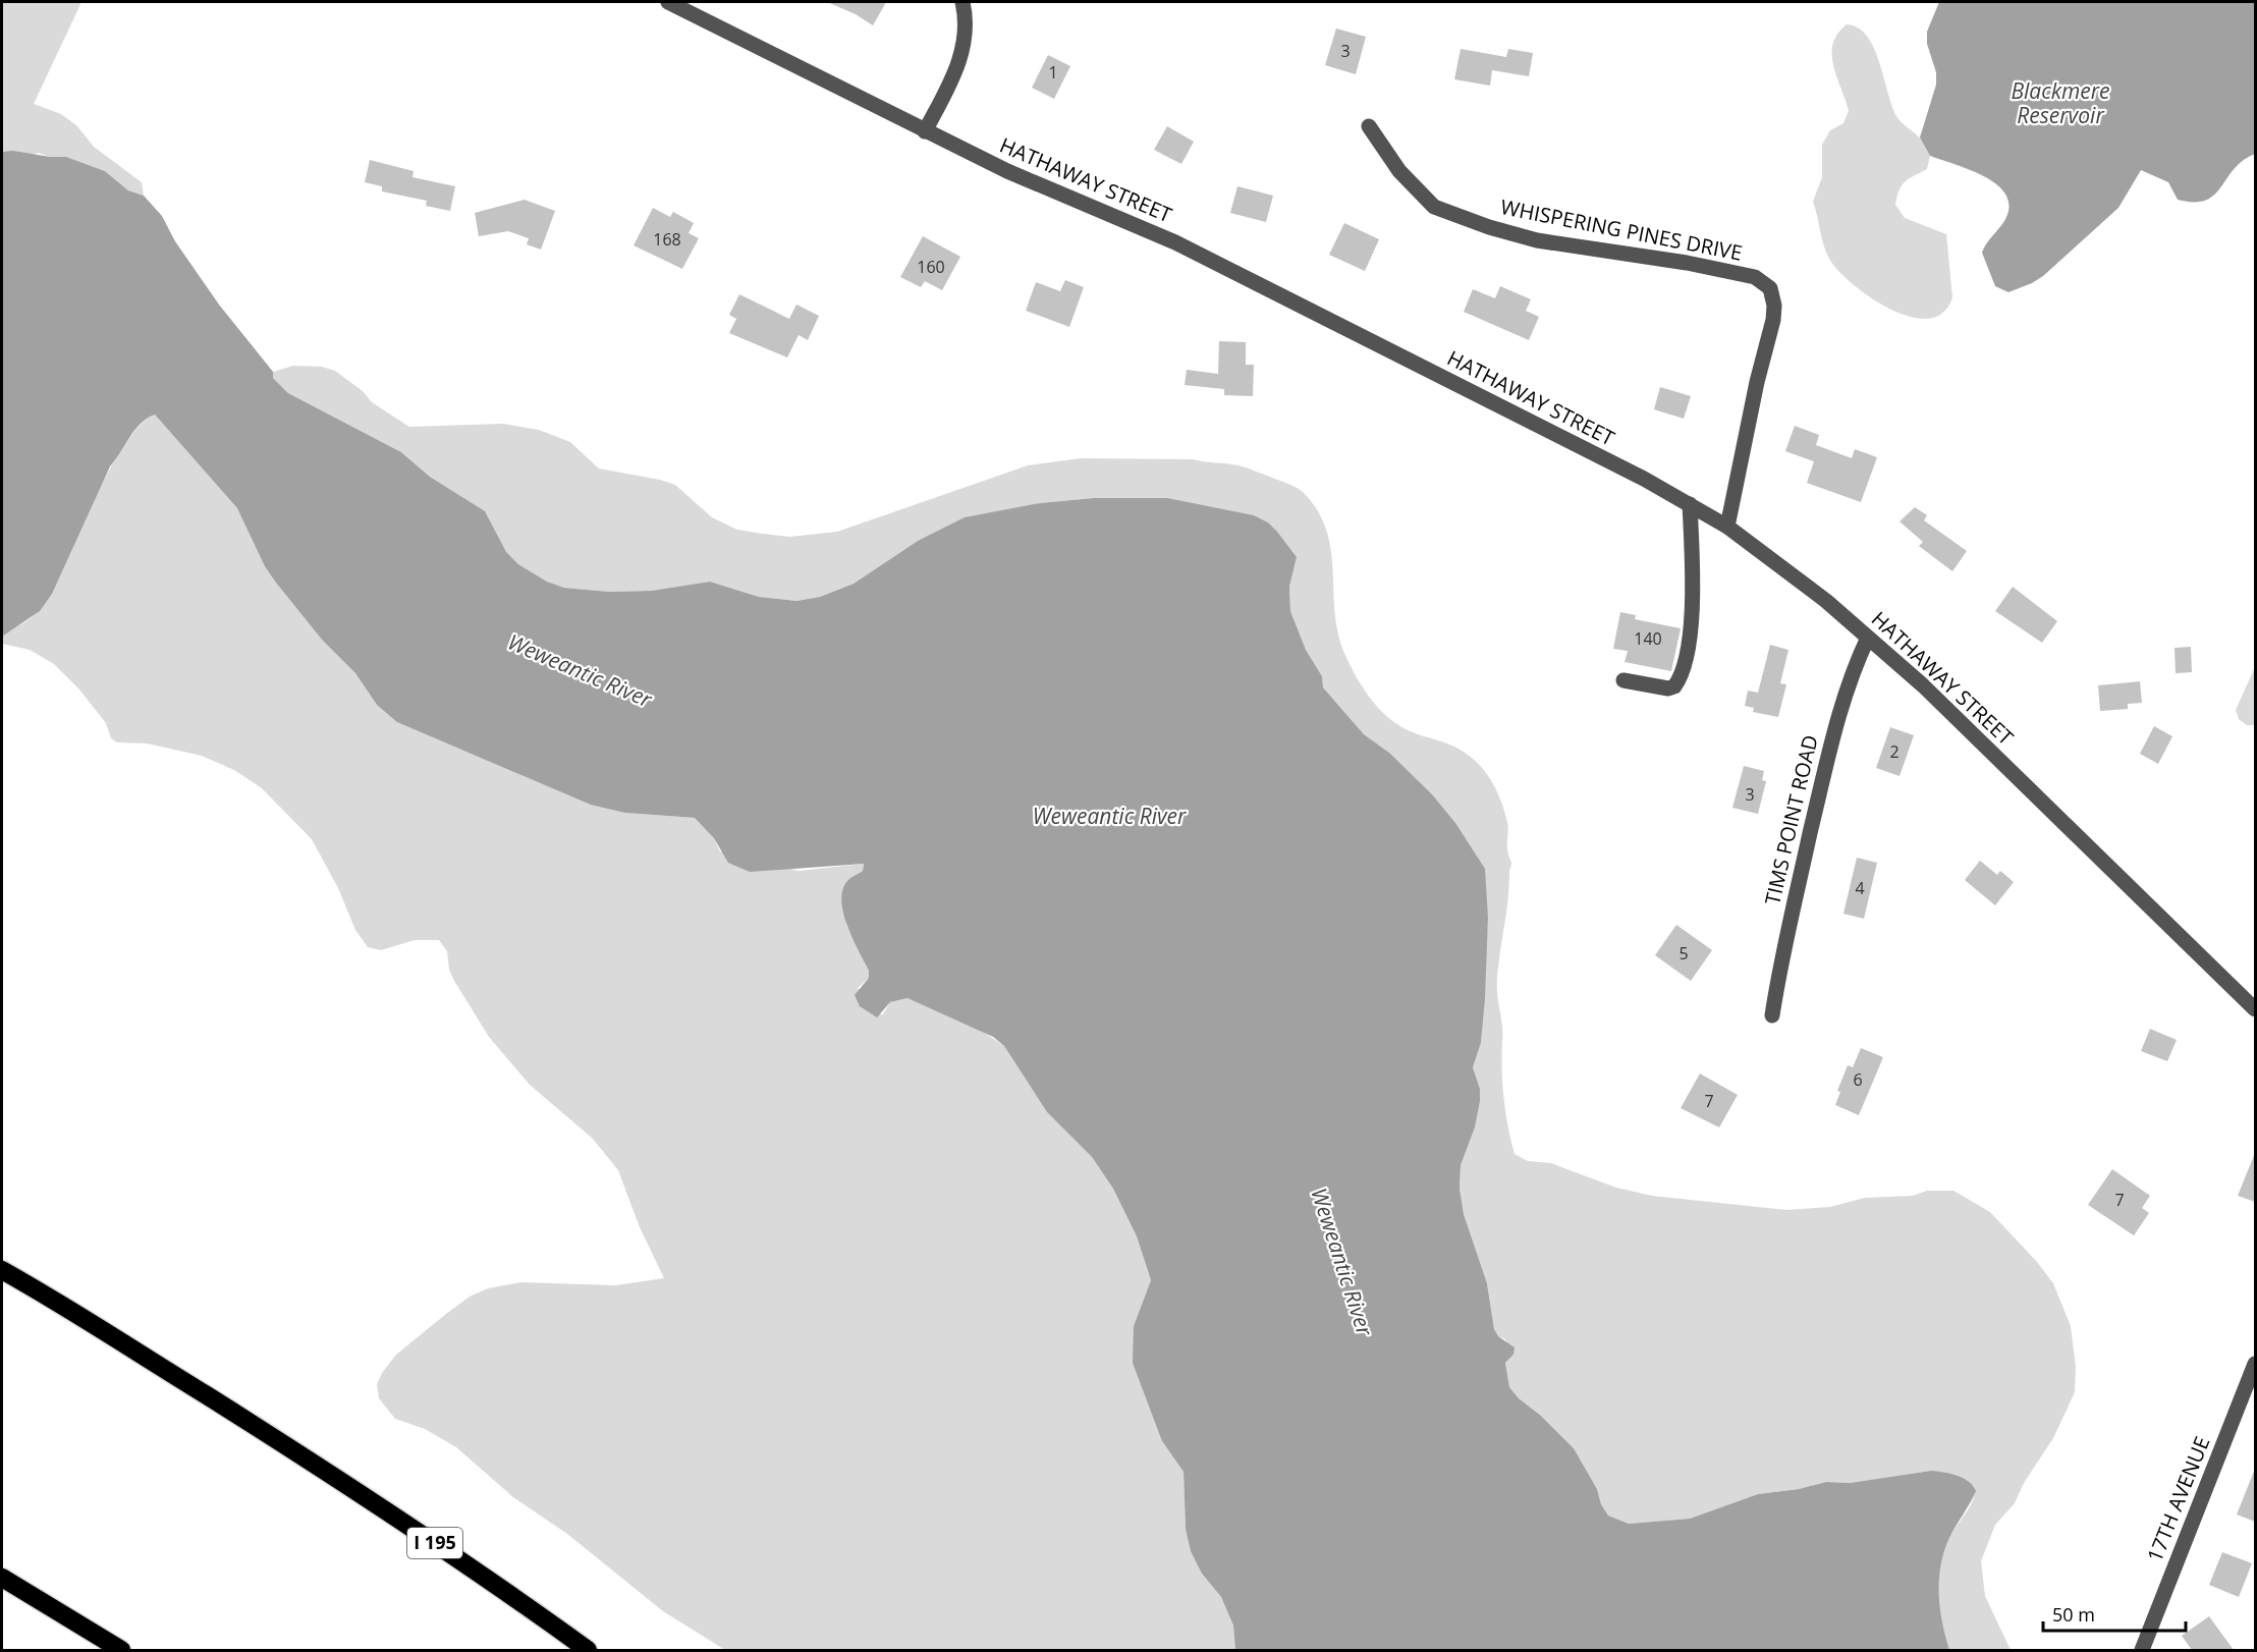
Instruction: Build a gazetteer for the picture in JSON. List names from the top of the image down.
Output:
{
  "streets": {
    "highway": ["I 195"],
    "street": [
      "HATHAWAY STREET",
      "WHISPERING PINES DRIVE",
      "TIMS POINT ROAD",
      "17TH AVENUE"
    ]
  },
  "crossings": [
    ["HATHAWAY STREET", "WHISPERING PINES DRIVE"],
    ["HATHAWAY STREET", "TIMS POINT ROAD"]
  ],
  "water": ["Blackmere Reservoir", "Weweantic River"],
  "house_numbers": [
    "3",
    "1",
    "168",
    "160",
    "140",
    "2",
    "3",
    "4",
    "5",
    "6",
    "7",
    "7"
  ],
  "scale_bar": "50 m"
}
